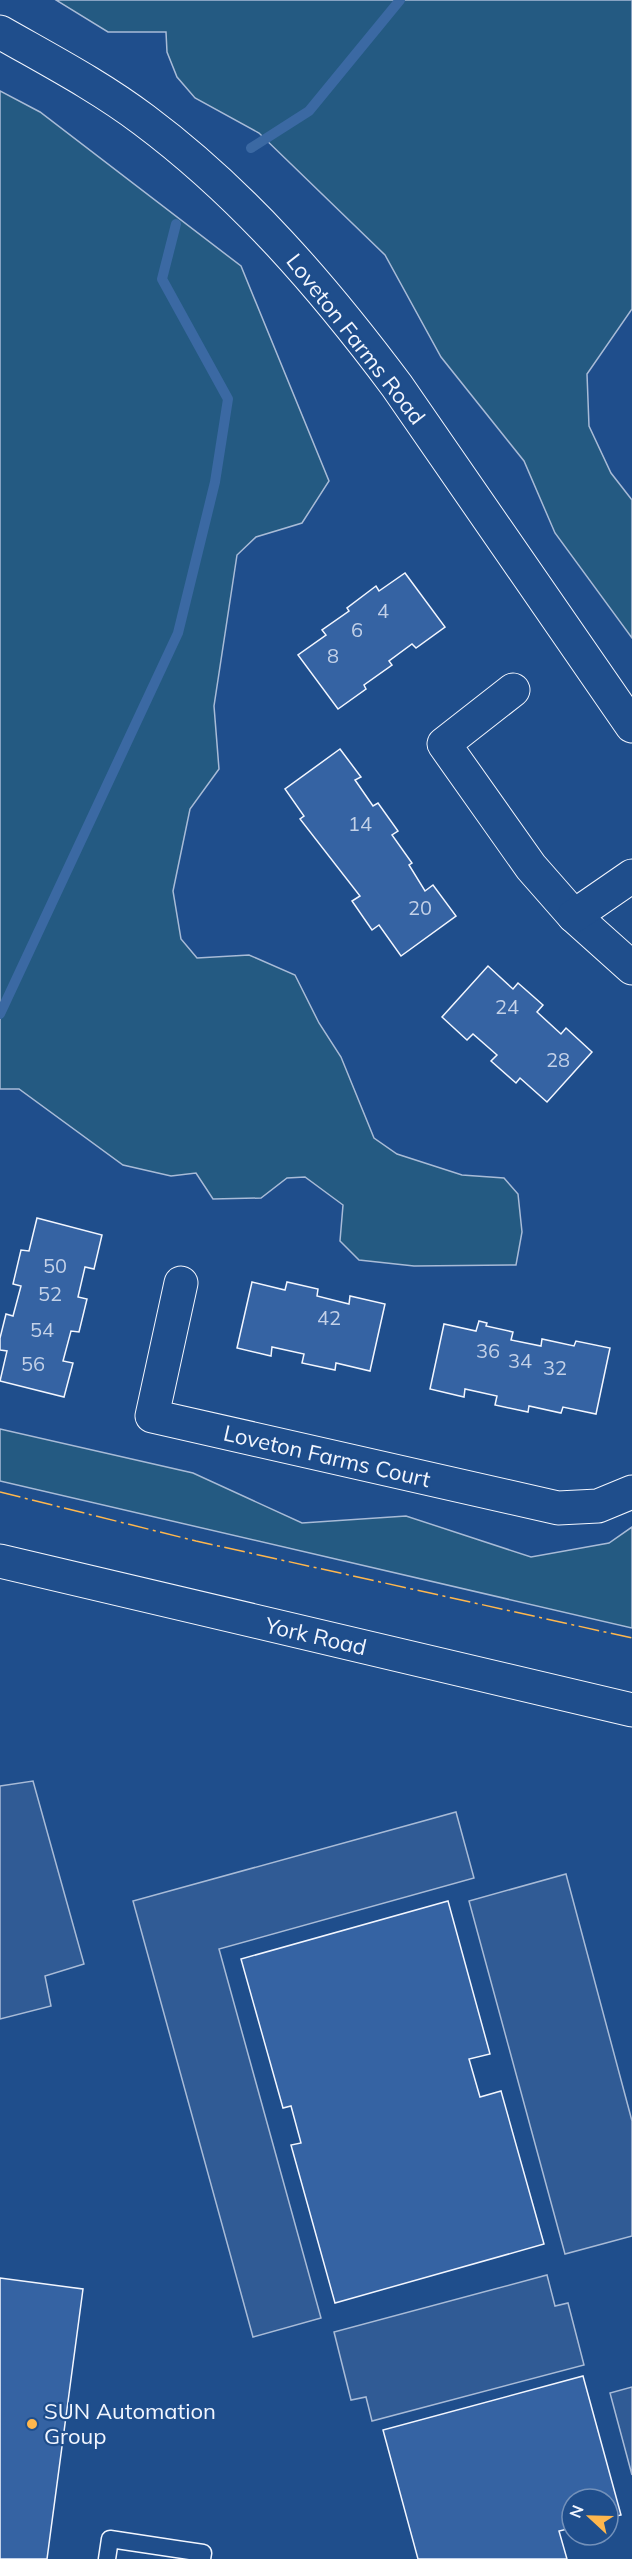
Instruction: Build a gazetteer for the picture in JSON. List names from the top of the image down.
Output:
{
  "streets": {
    "street": ["Loveton Farms Road", "Loveton Farms Court", "York Road"]
  },
  "places": ["SUN Automation Group"],
  "house_numbers": [
    "4",
    "6",
    "8",
    "14",
    "20",
    "24",
    "28",
    "50",
    "52",
    "42",
    "54",
    "36",
    "34",
    "56",
    "32"
  ],
  "north": "left"
}
